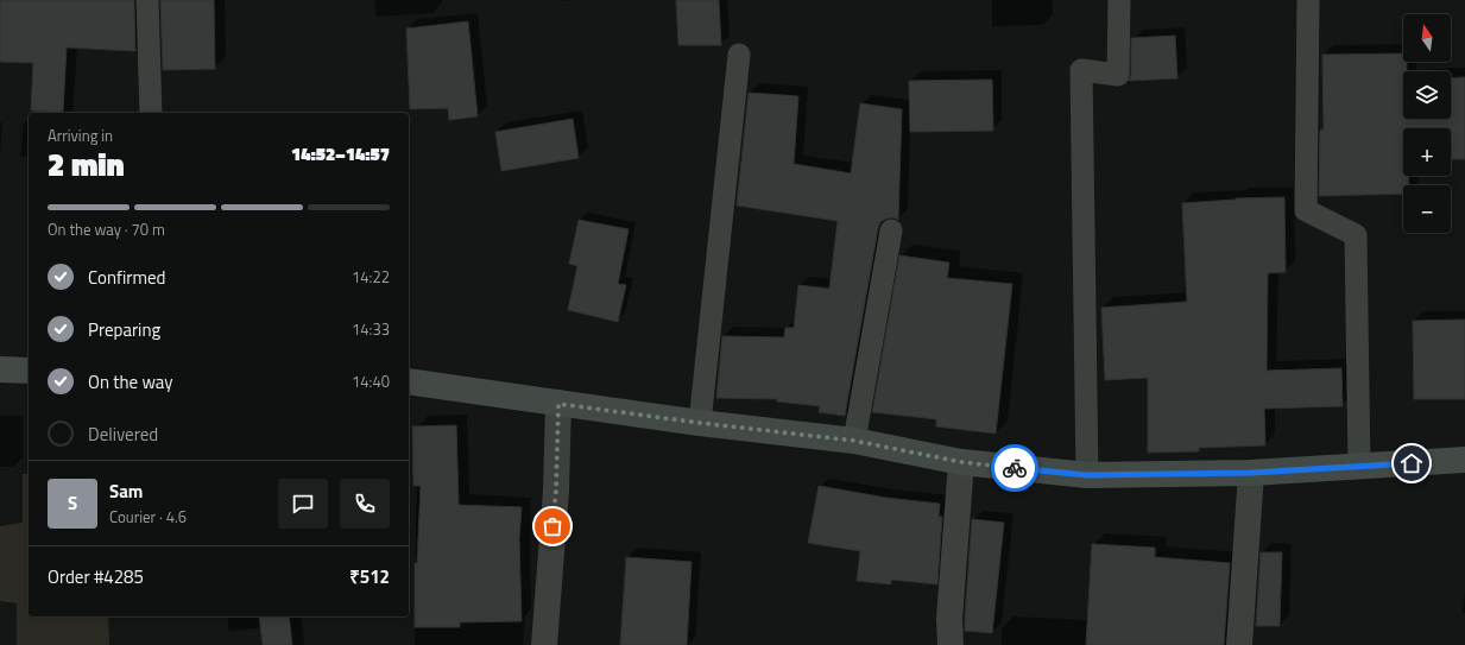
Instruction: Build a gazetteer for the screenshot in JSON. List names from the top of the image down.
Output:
{
  "north": "top",
  "page": {
    "map_buttons": ["+", "−"],
    "heading": ["2 min", "Arriving in", "14:52–14:57"],
    "panel": [
      "Sam",
      "Courier · 4.6",
      "Order #4285",
      "₹512"
    ],
    "bar": "On the way · 70 m",
    "list": [
      ["Confirmed", "14:22"],
      ["Preparing", "14:33"],
      ["On the way", "14:40"],
      "Delivered"
    ],
    "round": "S"
  }
}
